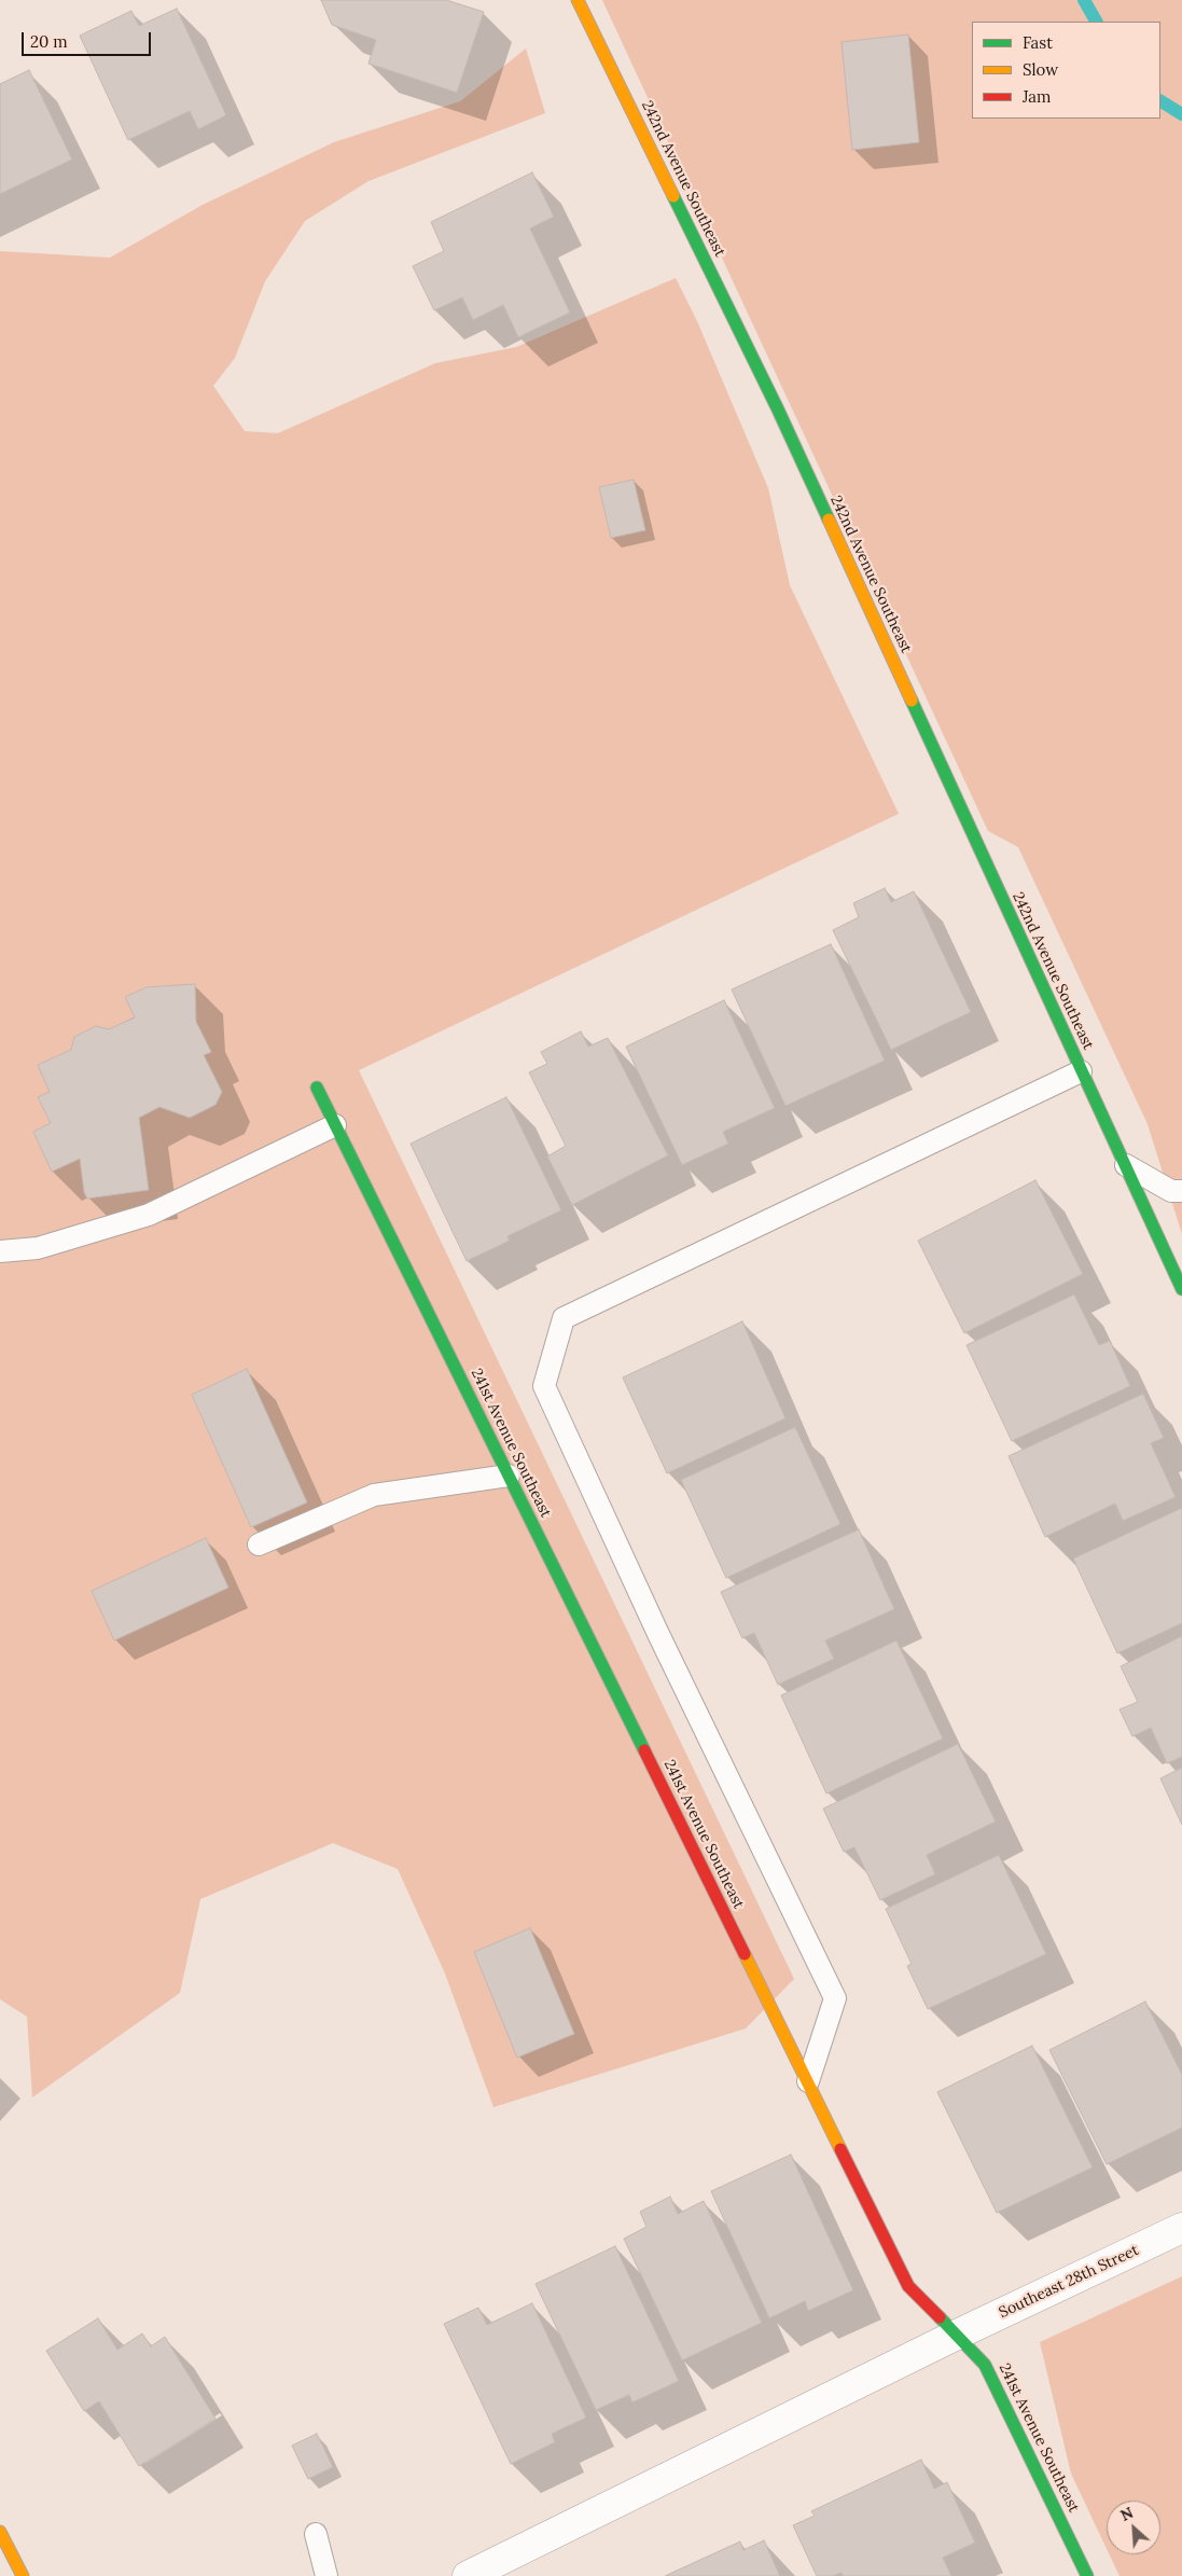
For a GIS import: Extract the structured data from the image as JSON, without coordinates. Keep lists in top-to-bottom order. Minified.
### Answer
{"streets":{"street":["242nd Avenue Southeast","241st Avenue Southeast","Southeast 28th Street"]},"crossings":[["241st Avenue Southeast","Southeast 28th Street"]],"legend":["Fast","Slow","Jam"],"scale_bar":"20 m","north":"top left"}
